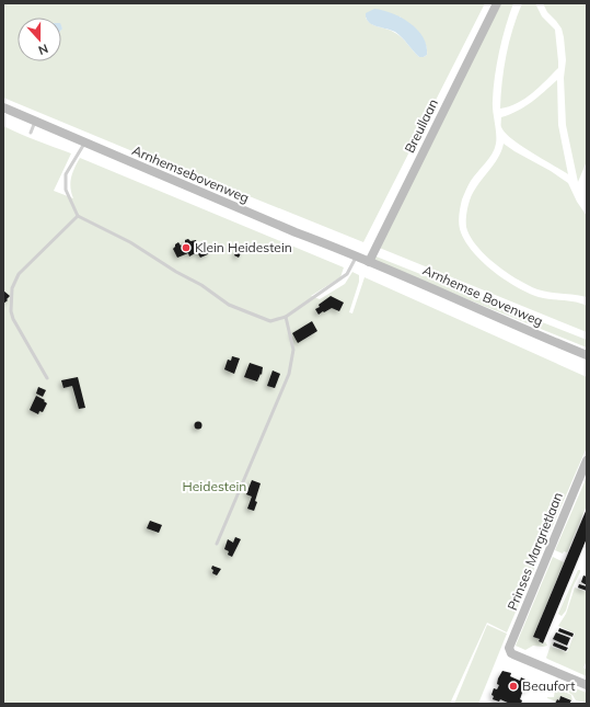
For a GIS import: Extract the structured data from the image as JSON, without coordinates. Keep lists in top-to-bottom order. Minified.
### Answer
{"streets":{"main road":["Breullaan","Arnhemsebovenweg","Arnhemse Bovenweg","Prinses Margrietlaan"]},"crossings":[["Breullaan","Arnhemsebovenweg"],["Breullaan","Arnhemse Bovenweg"],["Arnhemsebovenweg","Arnhemse Bovenweg"]],"parks":["Heidestein"],"places":["Klein Heidestein","Beaufort"],"north":"bottom"}
